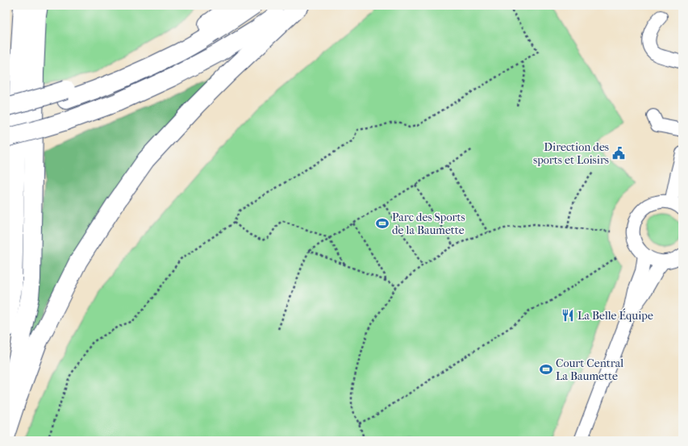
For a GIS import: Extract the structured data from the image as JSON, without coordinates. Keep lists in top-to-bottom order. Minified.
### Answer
{"places":{"public building":["Direction des sports et Loisirs"],"sports":["Parc des Sports de la Baumette","Court Central La Baumette"],"restaurant":["La Belle Équipe"]}}
